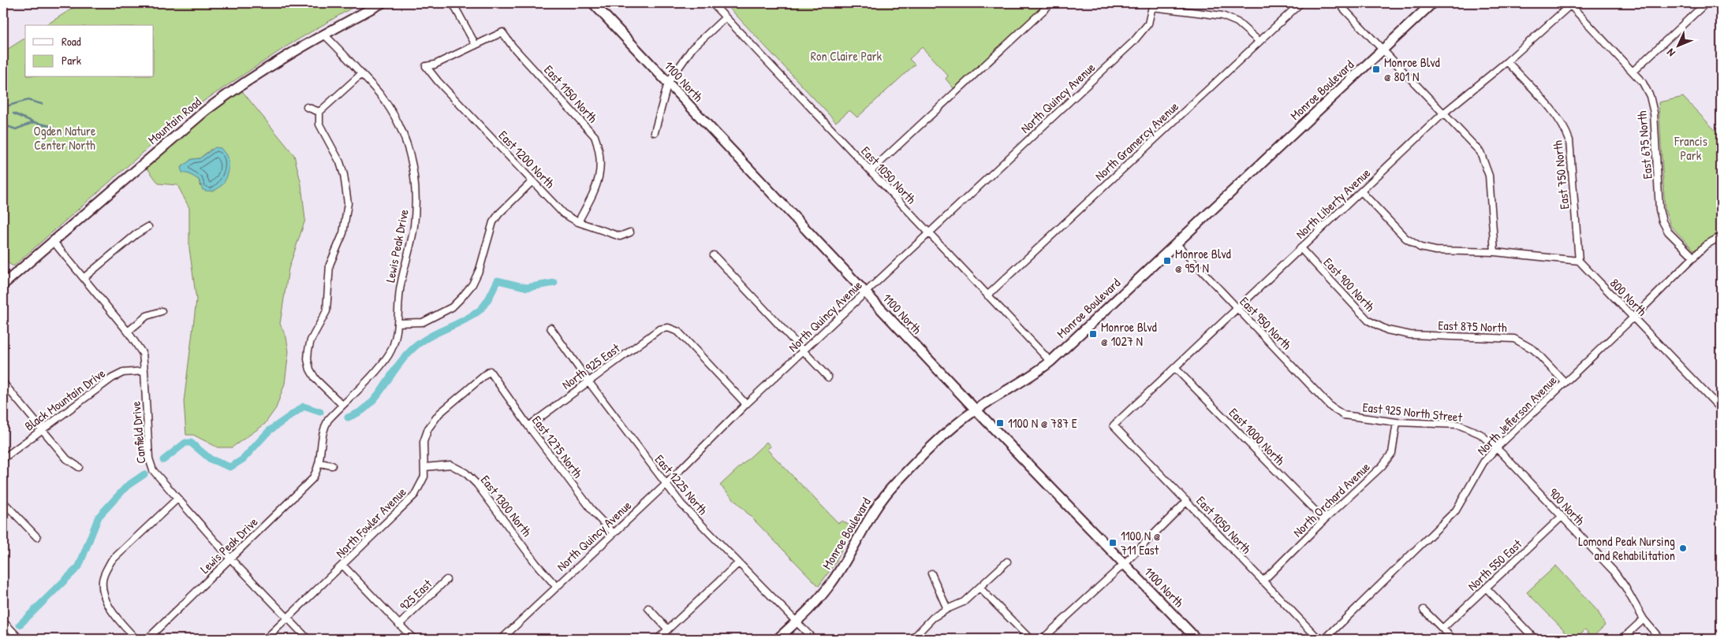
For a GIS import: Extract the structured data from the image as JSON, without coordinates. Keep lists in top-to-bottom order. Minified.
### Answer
{"streets":{"street":["1100 North","Monroe Boulevard","East 1150 North","North Quincy Avenue","Mountain Road","North Gramercy Avenue","East 675 North","East 1200 North","East 1050 North","East 750 North","North Liberty Avenue","Lewis Peak Drive","East 900 North","800 North","East 950 North","East 875 North","North 925 East","Black Mountain Drive","East 925 North Street","North Jefferson Avenue","Canfield Drive","East 1000 North","East 1275 North","East 1225 North","North Orchard Avenue","East 1300 North","900 North","North Fowler Avenue","North 550 East","925 East"]},"crossings":[["1100 North","Monroe Boulevard"],["1100 North","North Quincy Avenue"],["Monroe Boulevard","East 1050 North"],["Monroe Boulevard","East 950 North"],["Monroe Boulevard","East 1225 North"],["East 1150 North","East 1200 North"],["North Quincy Avenue","East 1050 North"],["North Quincy Avenue","North 925 East"],["North Quincy Avenue","East 1275 North"],["North Quincy Avenue","East 1225 North"],["North Quincy Avenue","East 1300 North"],["Mountain Road","Lewis Peak Drive"],["Mountain Road","Canfield Drive"],["North Gramercy Avenue","East 1050 North"],["East 675 North","North Liberty Avenue"],["East 675 North","North Jefferson Avenue"],["East 1050 North","North Liberty Avenue"],["East 1050 North","North Orchard Avenue"],["East 750 North","North Liberty Avenue"],["East 750 North","800 North"],["North Liberty Avenue","East 900 North"],["North Liberty Avenue","East 950 North"],["North Liberty Avenue","East 1000 North"],["Lewis Peak Drive","Canfield Drive"],["East 900 North","East 875 North"],["800 North","North Jefferson Avenue"],["East 950 North","East 925 North Street"],["East 875 North","North Jefferson Avenue"],["North 925 East","East 1275 North"],["North 925 East","East 1225 North"],["Black Mountain Drive","Canfield Drive"],["East 925 North Street","North Jefferson Avenue"],["East 925 North Street","North Orchard Avenue"],["East 925 North Street","900 North"],["North Jefferson Avenue","900 North"],["Canfield Drive","North Fowler Avenue"],["East 1000 North","North Orchard Avenue"],["East 1275 North","North Fowler Avenue"],["East 1300 North","North Fowler Avenue"],["900 North","North 550 East"]],"parks":["Ron Claire Park","Ogden Nature Center North","Francis Park"],"places":{"transit":["Monroe Blvd @ 801 N","Monroe Blvd @ 951 N","Monroe Blvd @ 1027 N","1100 N @ 787 E","1100 N @ 711 East"],"other":["Lomond Peak Nursing and Rehabilitation"]},"legend":["Road","Park"],"north":"bottom left"}
